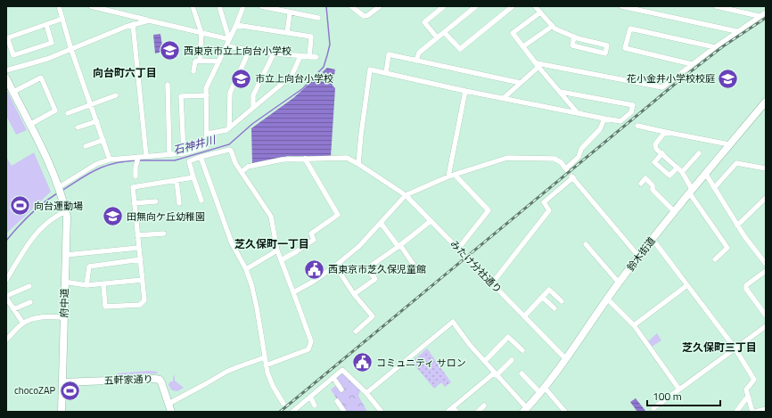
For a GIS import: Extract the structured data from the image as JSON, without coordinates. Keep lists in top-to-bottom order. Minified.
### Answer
{"streets":{"street":["鈴木街道","みたけ分社通り","府中道","五軒家通り"]},"crossings":[["鈴木街道","みたけ分社通り"],["府中道","五軒家通り"]],"districts":["向台町六丁目","芝久保町一丁目","芝久保町三丁目"],"water":["石神井川"],"places":{"school or university":["西東京市立上向台小学校","市立上向台小学校","花小金井小学校校庭","田無向ケ丘幼稚園"],"sports":["向台運動場","chocoZAP"],"public building":["西東京市芝久保児童館","コミュニティ サロン"]},"scale_bar":"100 m"}
